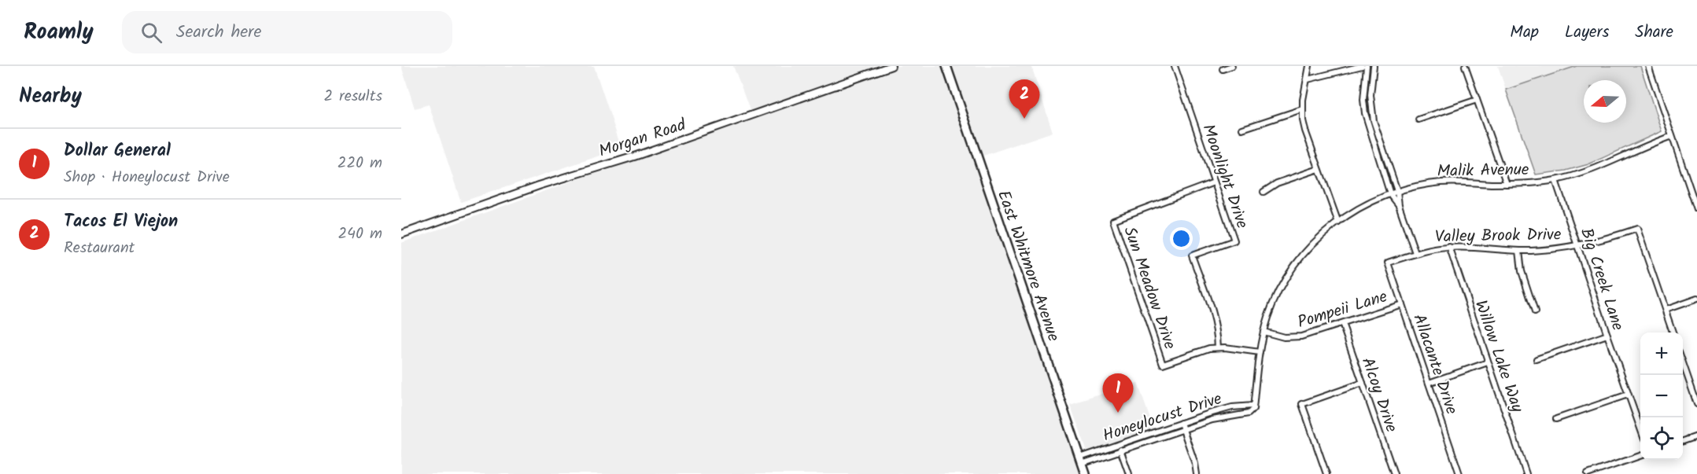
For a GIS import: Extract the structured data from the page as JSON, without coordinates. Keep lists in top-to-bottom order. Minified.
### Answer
{"streets":{"main road":["East Whitmore Avenue"],"street":["Morgan Road","Malik Avenue","Moonlight Drive","Valley Brook Drive","Big Creek Lane","Sun Meadow Drive","Pompeii Lane","Willow Lake Way","Allacante Drive","Alcoy Drive","Honeylocust Drive"]},"crossings":[["Malik Avenue","Big Creek Lane"],["Malik Avenue","Pompeii Lane"],["Malik Avenue","Honeylocust Drive"],["Moonlight Drive","Sun Meadow Drive"],["Valley Brook Drive","Big Creek Lane"],["Valley Brook Drive","Willow Lake Way"],["Valley Brook Drive","Allacante Drive"],["East Whitmore Avenue","Honeylocust Drive"],["Pompeii Lane","Allacante Drive"],["Pompeii Lane","Alcoy Drive"]],"north":"left","page":{"header":"Roamly","search":"Search here","nav":["Map","Layers","Share"],"heading":["Nearby","2 results"],"pins":["2","1"],"list":[{"mark":"1","name":"Dollar General","note":"Shop · Honeylocust Drive","value":"220 m"},{"mark":"2","name":"Tacos El Viejon","note":"Restaurant","value":"240 m"}],"map_buttons":["+","−"]}}
